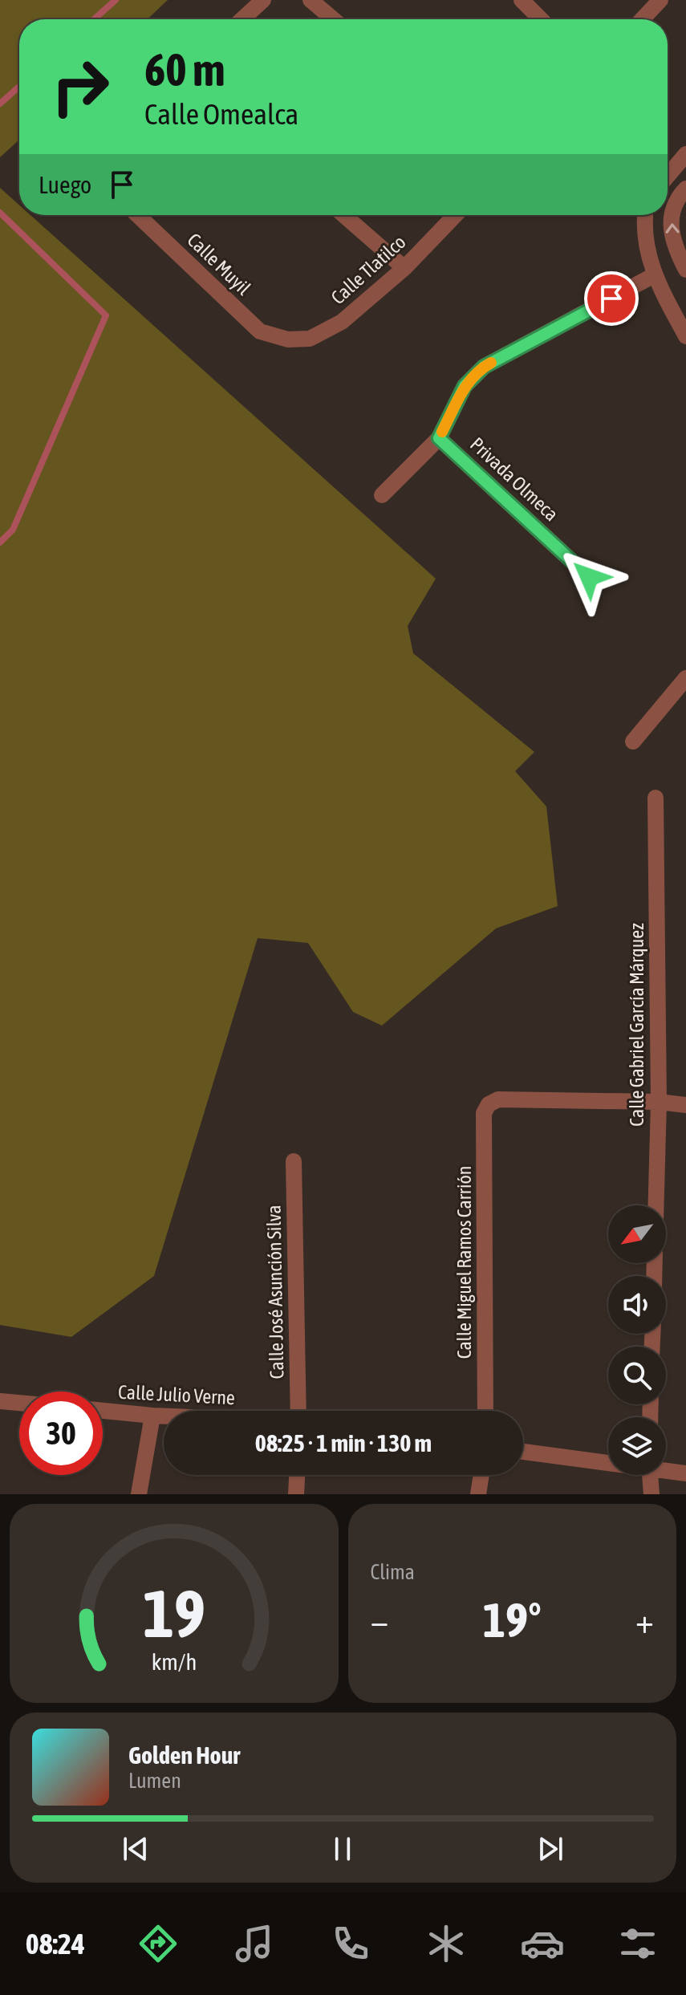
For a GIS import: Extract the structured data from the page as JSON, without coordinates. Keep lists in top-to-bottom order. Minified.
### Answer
{"streets":{"street":["Calle Muyil","Calle Tlatilco","Privada Olmeca","Calle Gabriel García Márquez","Calle Miguel Ramos Carrión","Calle José Asunción Silva","Calle Julio Verne"]},"crossings":[["Calle Muyil","Calle Tlatilco"],["Calle Gabriel García Márquez","Calle Miguel Ramos Carrión"]],"north":"bottom left","page":{"turn":["60 m","Calle Omealca"],"then":"Luego","limit":"30","trip":"08:25 · 1 min · 130 m","tile":"Clima","heat":["−","19°","+"],"song":["Golden Hour","Lumen"],"tabs":"08:24","gauge":["19","km/h"]}}
